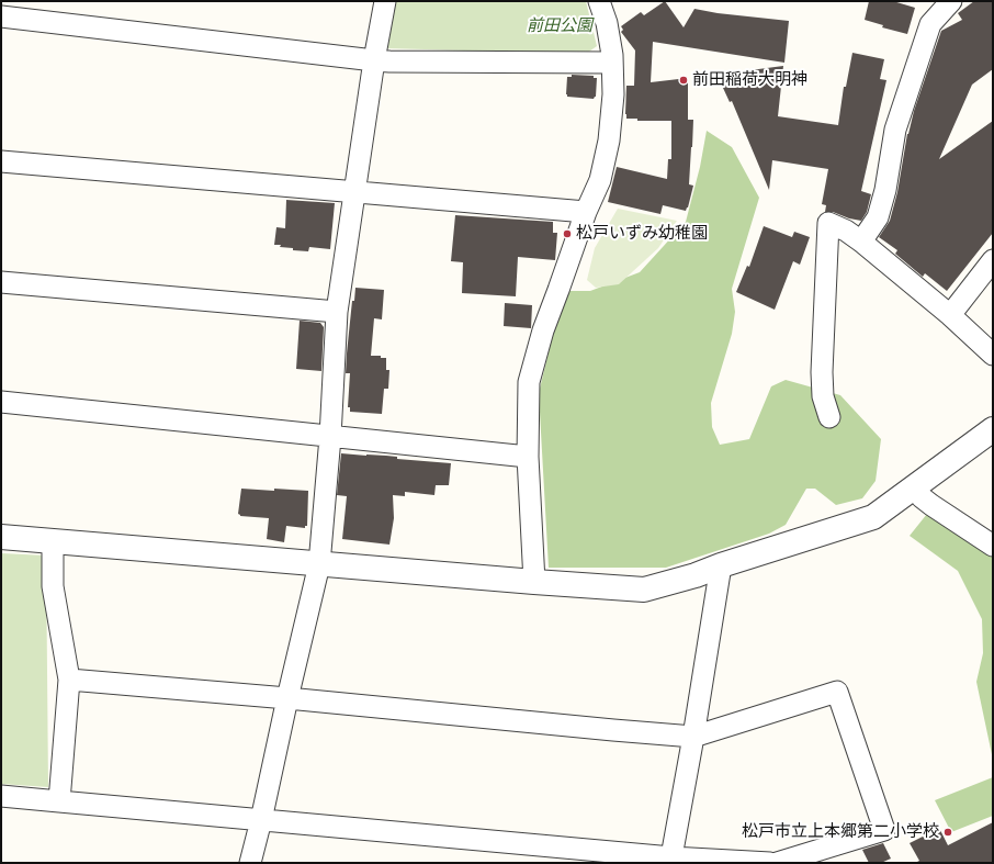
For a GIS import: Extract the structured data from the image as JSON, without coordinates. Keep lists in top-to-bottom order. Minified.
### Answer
{"parks":["前田公園"],"places":["前田稲荷大明神","松戸いずみ幼稚園","松戸市立上本郷第二小学校"]}
